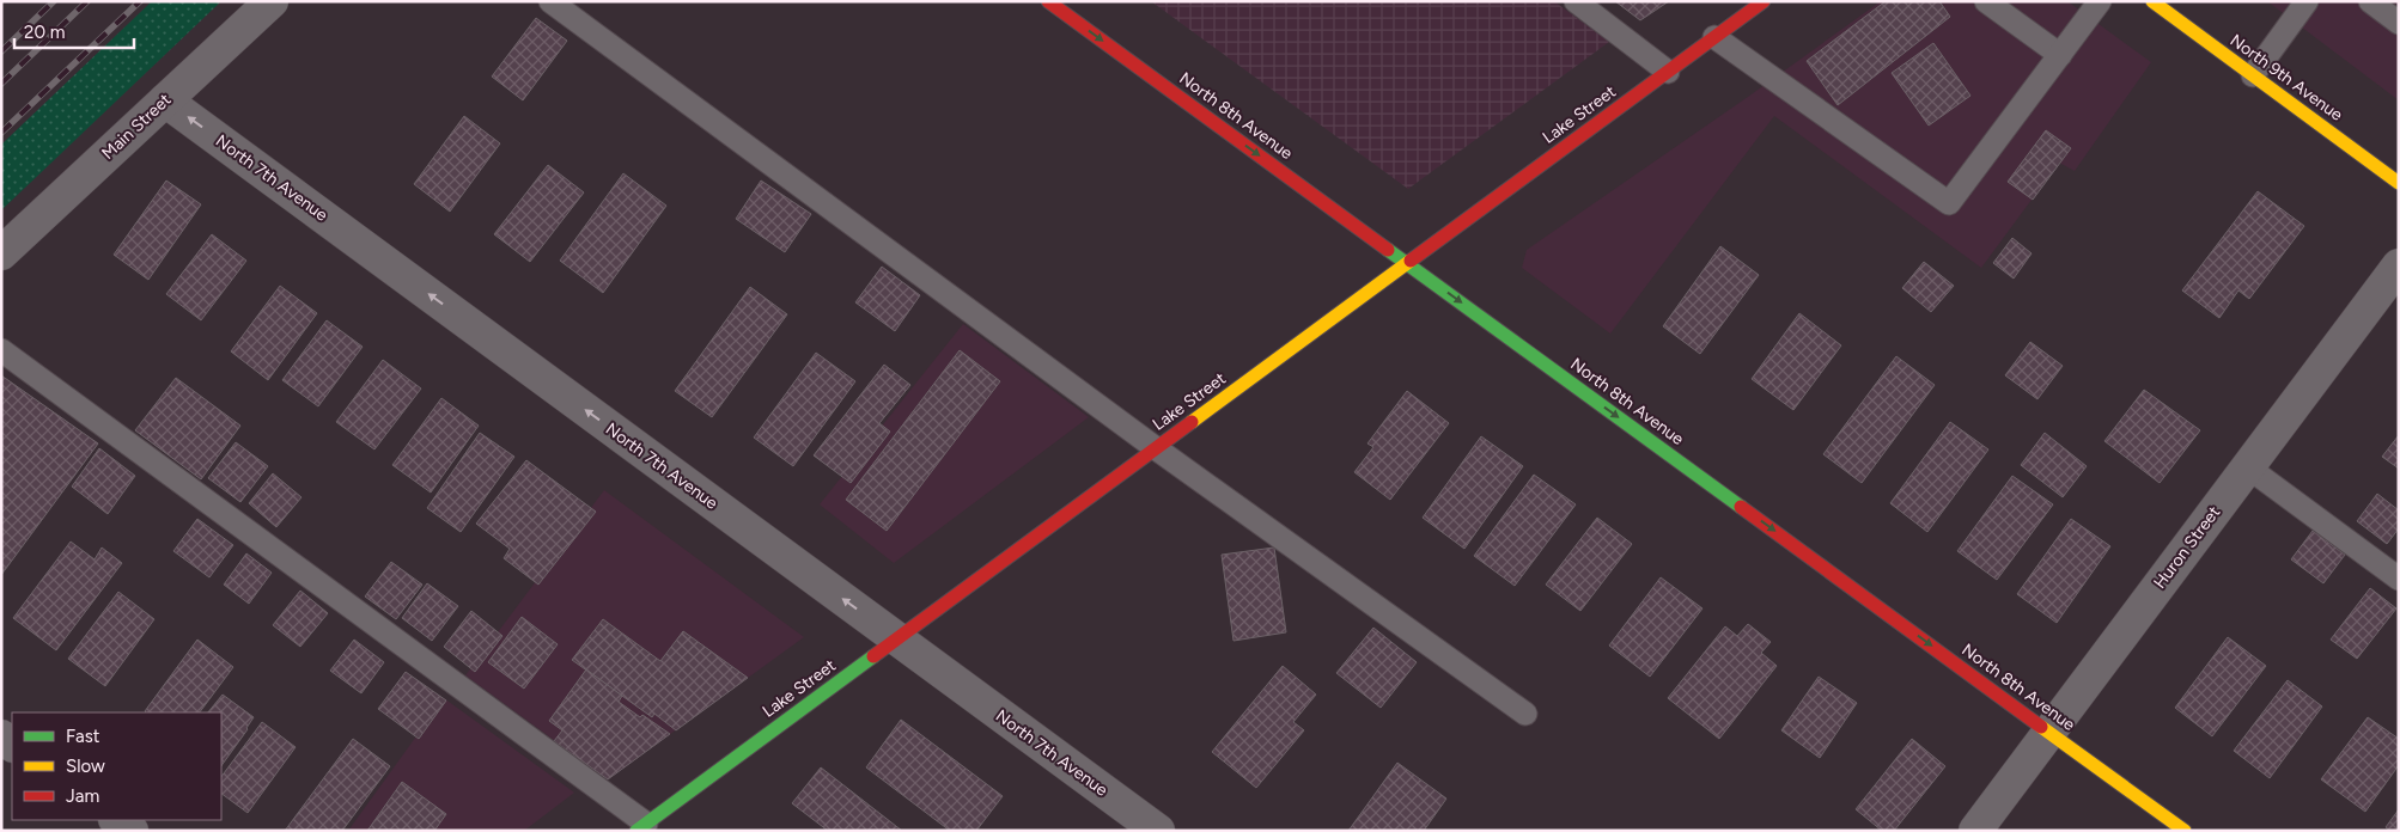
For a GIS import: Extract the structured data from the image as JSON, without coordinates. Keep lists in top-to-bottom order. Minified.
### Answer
{"streets":{"street":["North 9th Avenue","Lake Street","North 8th Avenue","Main Street","North 7th Avenue","Huron Street"]},"crossings":[["Lake Street","North 8th Avenue"],["Lake Street","North 7th Avenue"],["North 8th Avenue","Huron Street"],["Main Street","North 7th Avenue"]],"one_way":["North 8th Avenue","North 7th Avenue"],"legend":["Fast","Slow","Jam"],"scale_bar":"20 m"}
